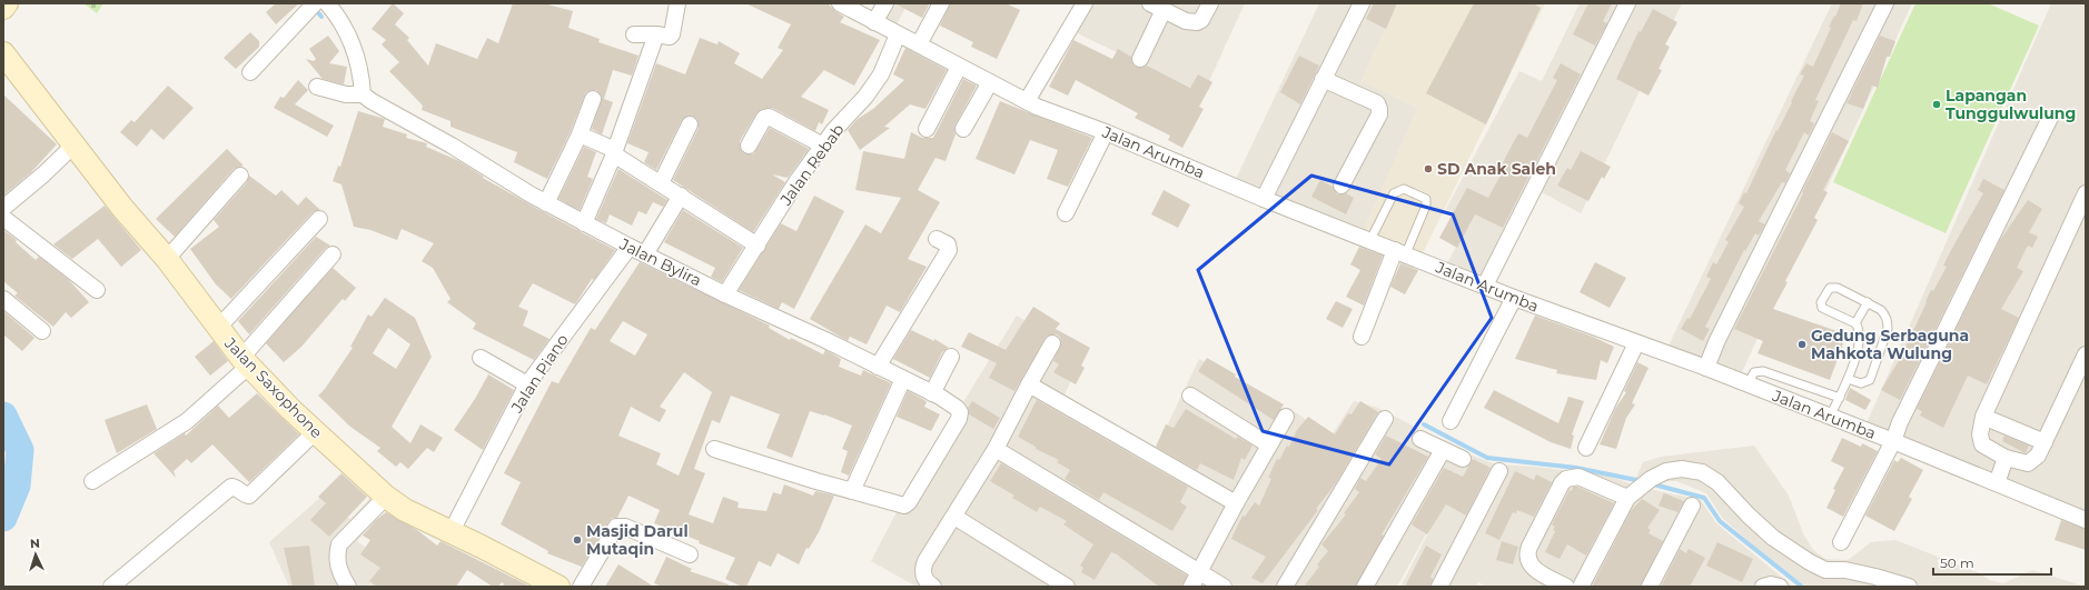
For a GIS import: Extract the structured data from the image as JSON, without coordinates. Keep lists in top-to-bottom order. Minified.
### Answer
{"streets":{"main road":["Jalan Saxophone"],"street":["Jalan Arumba","Jalan Rebab","Jalan Bylira","Jalan Piano"]},"crossings":[["Jalan Arumba","Jalan Rebab"],["Jalan Rebab","Jalan Bylira"],["Jalan Bylira","Jalan Piano"],["Jalan Piano","Jalan Saxophone"]],"places":["Lapangan Tunggulwulung","SD Anak Saleh","Gedung Serbaguna Mahkota Wulung","Masjid Darul Mutaqin"],"scale_bar":"50 m","north":"top"}
